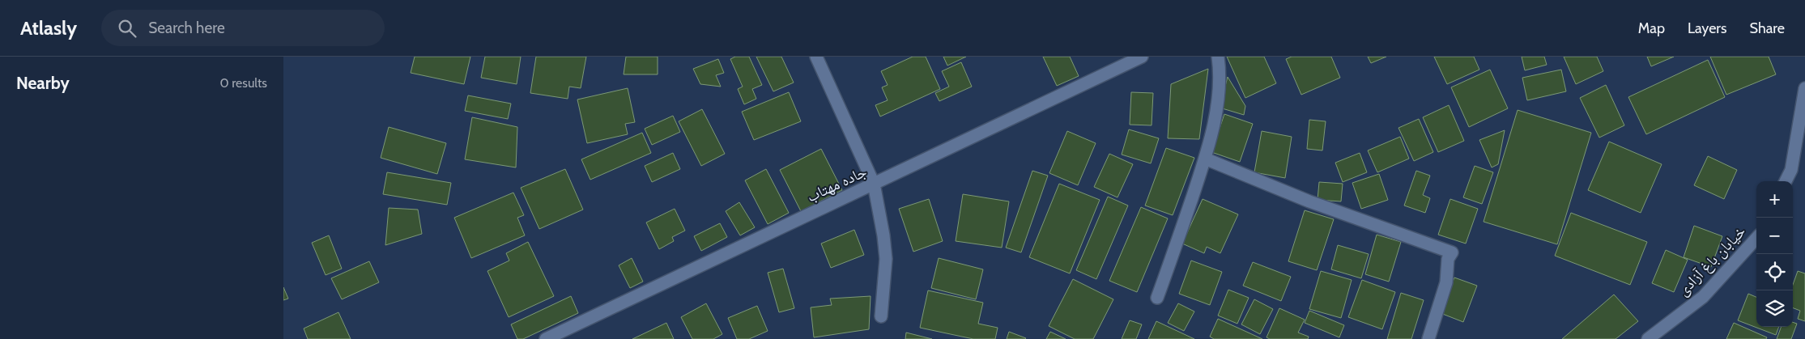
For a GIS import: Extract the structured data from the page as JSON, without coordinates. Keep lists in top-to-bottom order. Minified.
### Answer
{"streets":{"street":["جاده مهتاب","خیابان باغ آزادی"]},"page":{"header":"Atlasly","search":"Search here","nav":["Map","Layers","Share"],"heading":["Nearby","0 results"],"map_buttons":["+","−"]}}
